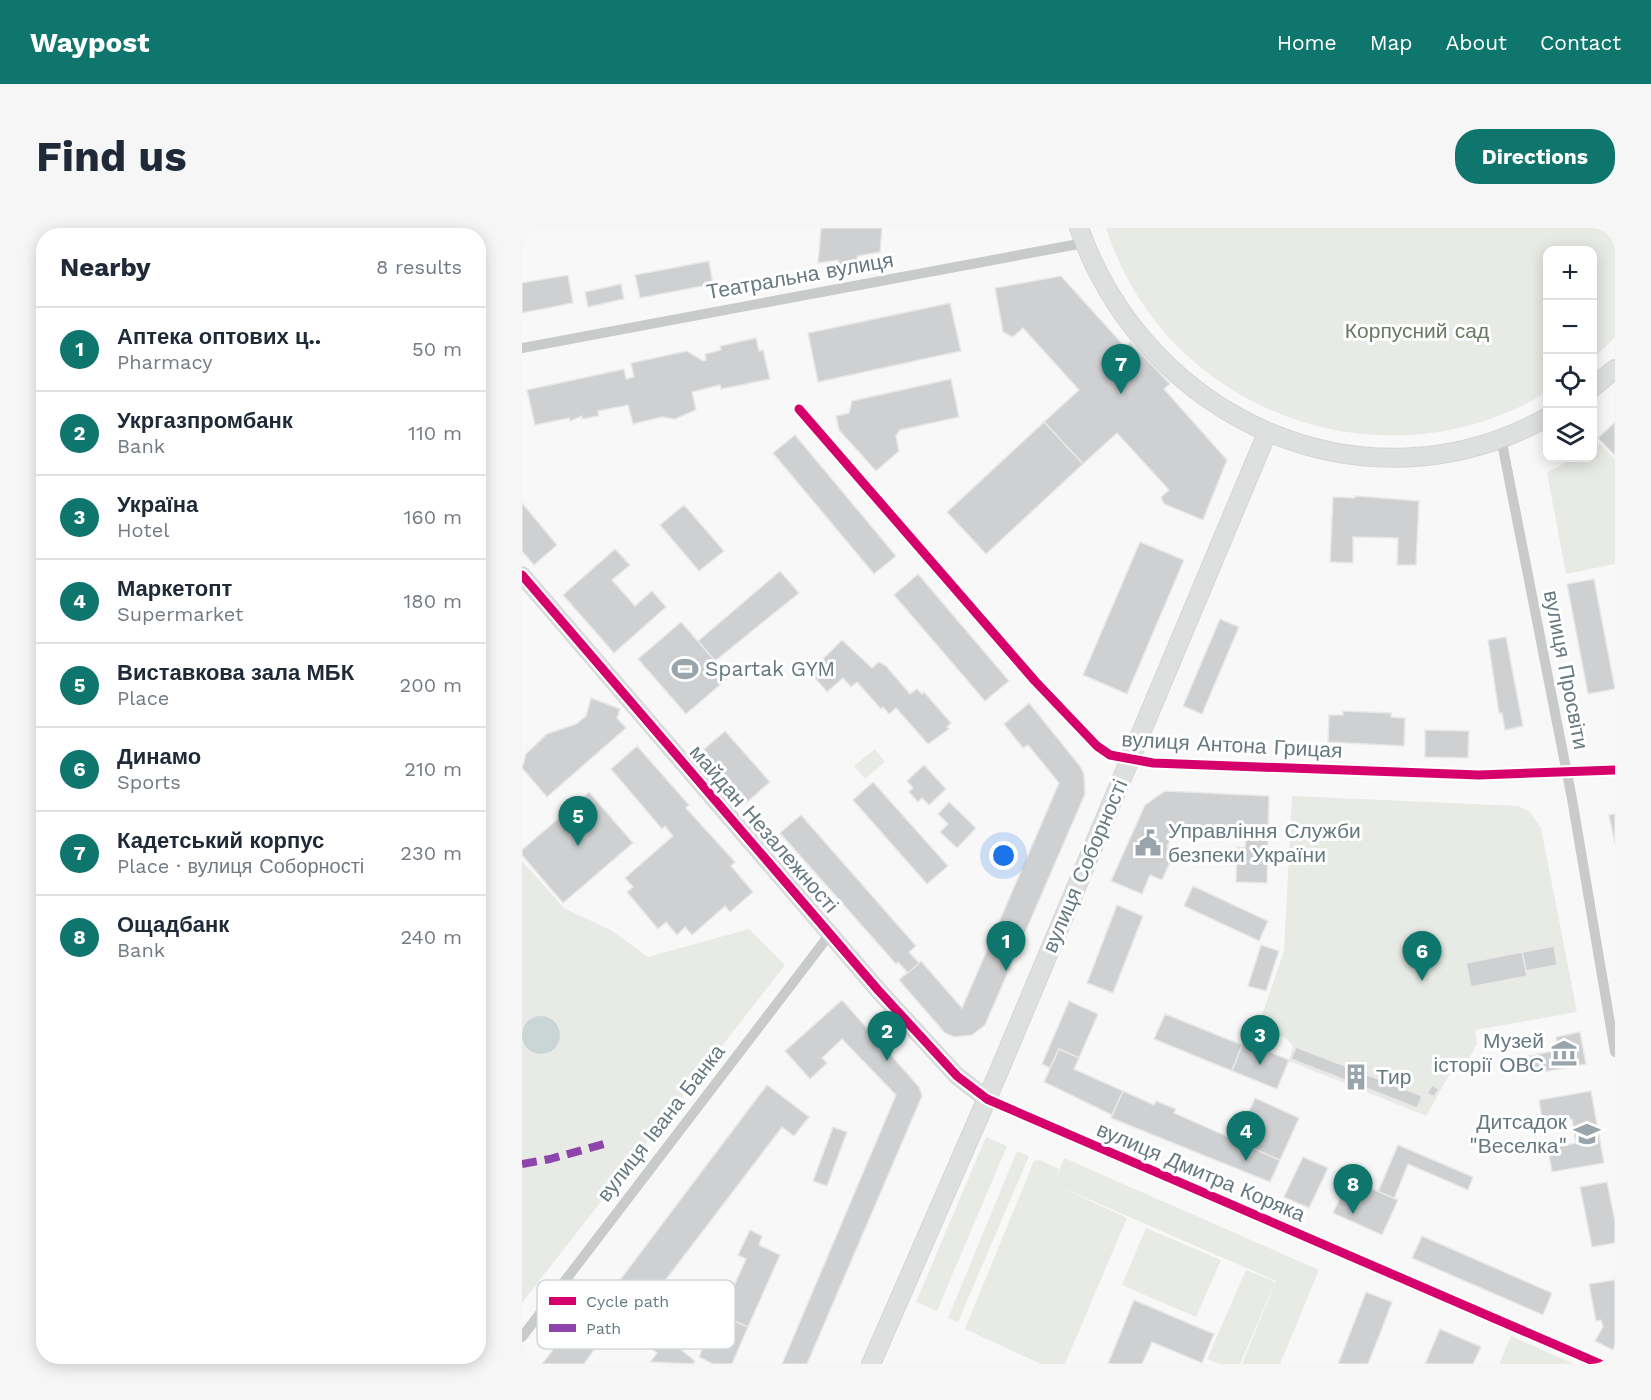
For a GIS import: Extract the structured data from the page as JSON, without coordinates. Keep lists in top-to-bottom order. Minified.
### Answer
{"streets":{"main road":["вулиця Соборності"],"street":["Театральна вулиця","вулиця Просвіти","вулиця Антона Грицая","майдан Незалежності","вулиця Івана Банка","вулиця Дмитра Коряка"]},"crossings":[["вулиця Просвіти","вулиця Антона Грицая"],["вулиця Антона Грицая","вулиця Соборності"],["майдан Незалежності","вулиця Соборності"],["майдан Незалежності","вулиця Івана Банка"],["майдан Незалежності","вулиця Дмитра Коряка"],["вулиця Соборності","вулиця Дмитра Коряка"]],"parks":["Корпусний сад"],"places":{"sports":["Spartak GYM"],"public building":["Управління Служби безпеки України"],"museum":["Музей історії ОВС"],"building":["Тир"],"school or university":["Дитсадок \"Веселка\""]},"legend":["Cycle path","Path"],"page":{"header":"Waypost","nav":["Home","Map","About","Contact"],"buttons":"Directions","title":"Find us","heading":["Nearby","8 results"],"map_buttons":["+","−"],"list":[{"mark":"1","name":"Аптека оптових ц..","note":"Pharmacy","value":"50 m"},{"mark":"2","name":"Укргазпромбанк","note":"Bank","value":"110 m"},{"mark":"3","name":"Україна","note":"Hotel","value":"160 m"},{"mark":"4","name":"Маркетопт","note":"Supermarket","value":"180 m"},{"mark":"5","name":"Виставкова зала МБК","note":"Place","value":"200 m"},{"mark":"6","name":"Динамо","note":"Sports","value":"210 m"},{"mark":"7","name":"Кадетський корпус","note":"Place · вулиця Соборності","value":"230 m"},{"mark":"8","name":"Ощадбанк","note":"Bank","value":"240 m"}],"pins":["7","5","1","6","2","3","4","8"]}}
